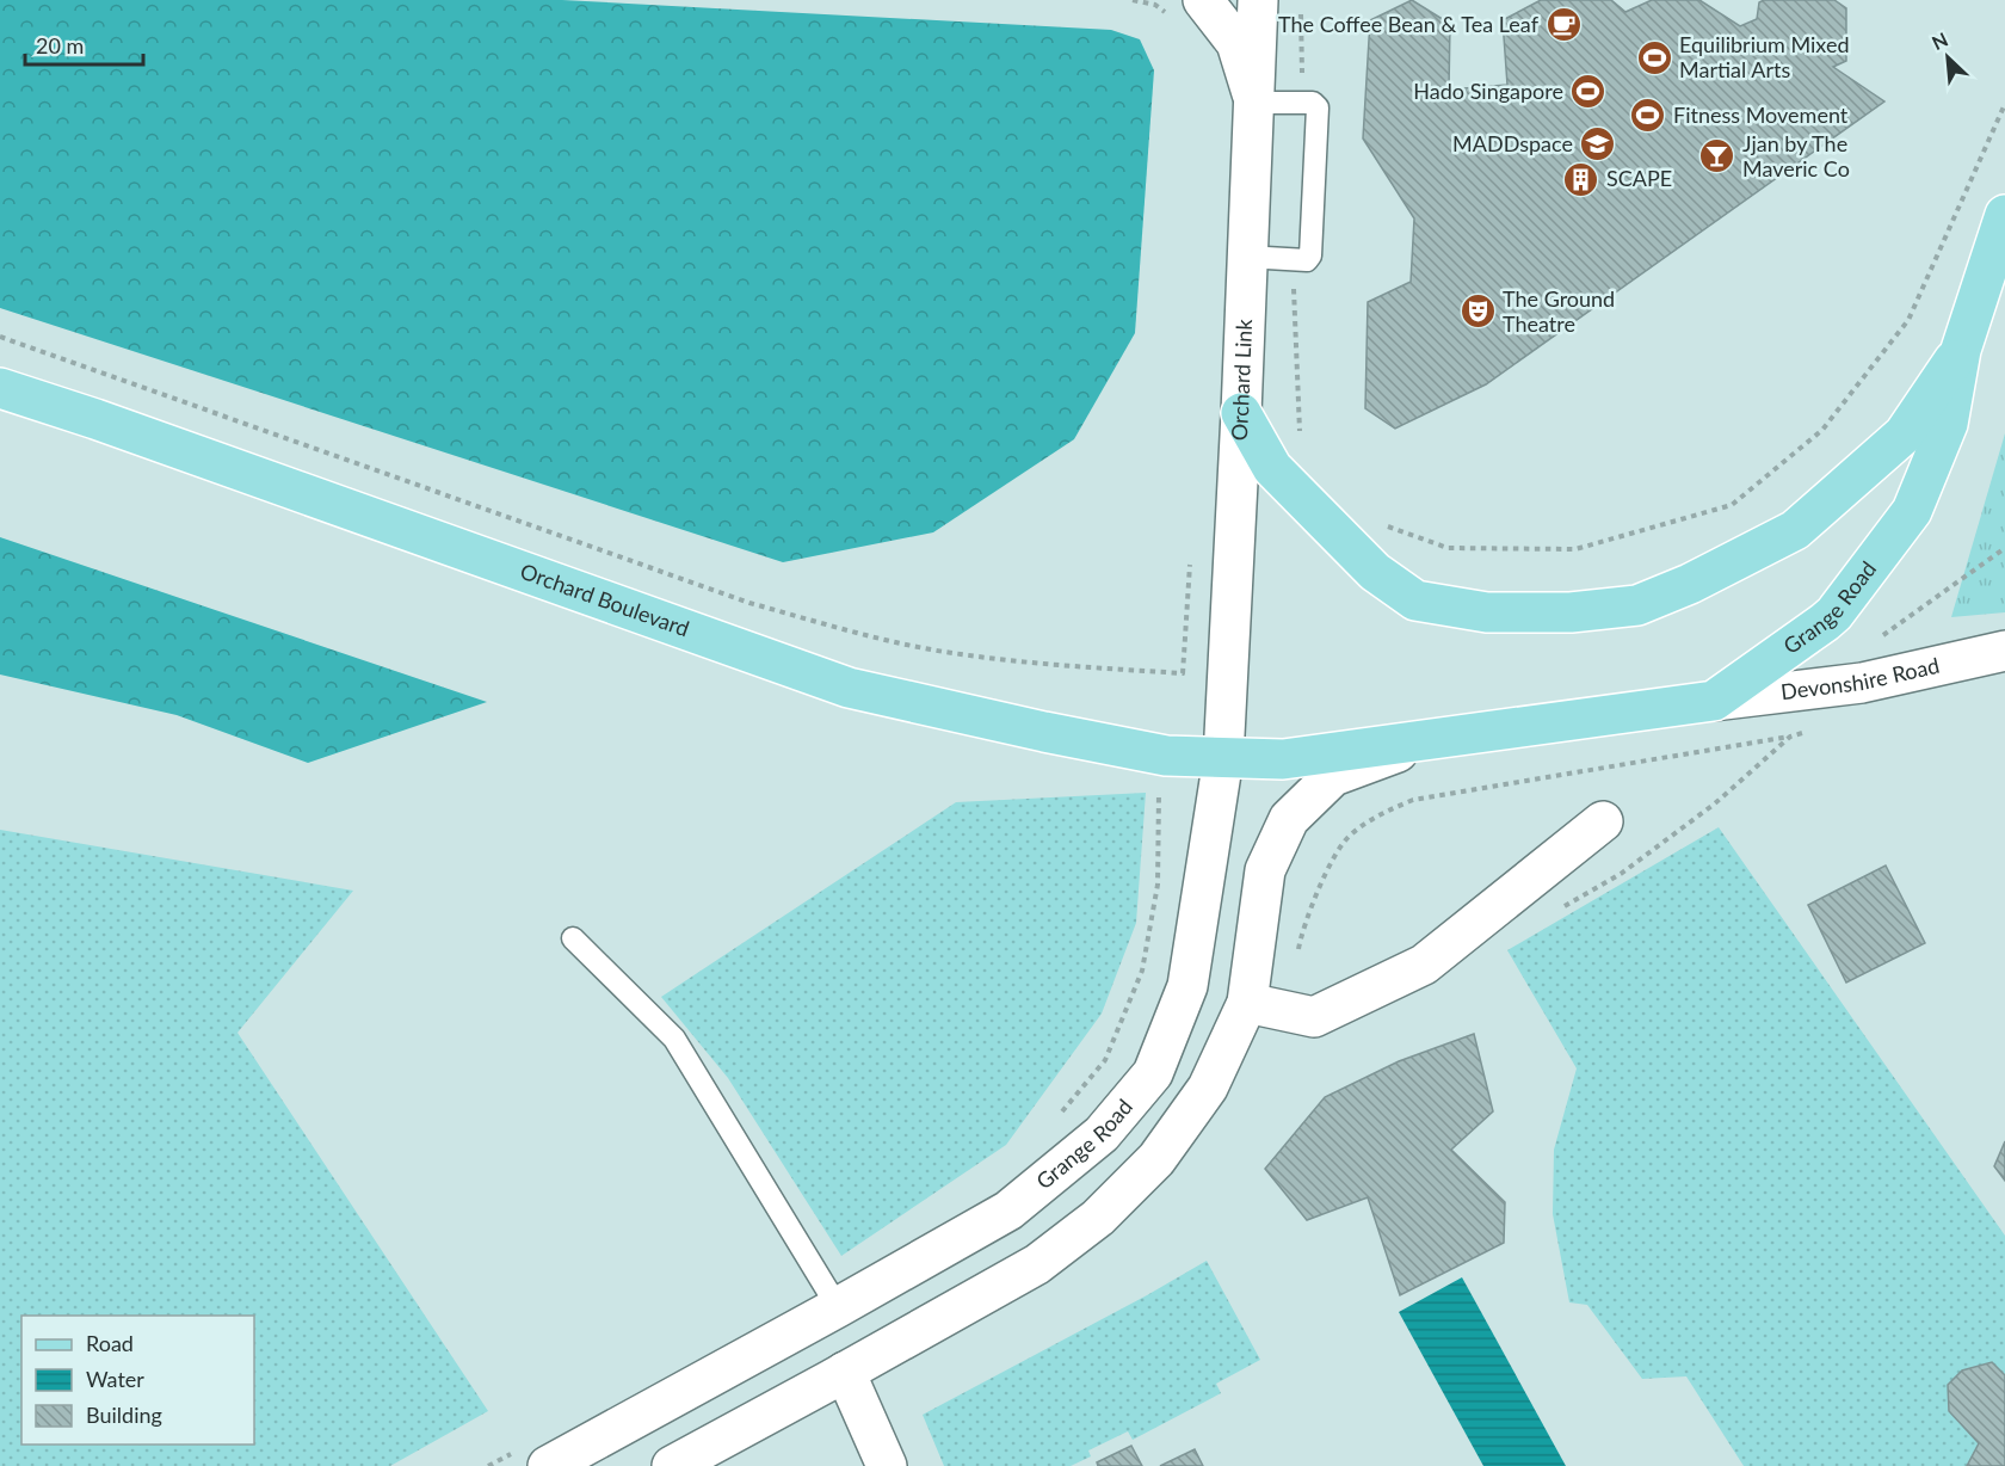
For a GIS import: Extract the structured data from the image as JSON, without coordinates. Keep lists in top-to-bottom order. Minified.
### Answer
{"streets":{"main road":["Orchard Link","Orchard Boulevard","Grange Road","Devonshire Road"]},"crossings":[["Orchard Link","Orchard Boulevard"],["Orchard Link","Grange Road"],["Orchard Boulevard","Grange Road"],["Grange Road","Devonshire Road"]],"places":{"cafe":["The Coffee Bean & Tea Leaf"],"sports":["Equilibrium Mixed Martial Arts","Hado Singapore","Fitness Movement"],"school or university":["MADDspace"],"bar":["Jjan by The Maveric Co"],"building":["SCAPE"],"theatre":["The Ground Theatre"]},"legend":["Road","Water","Building"],"scale_bar":"20 m","north":"top left"}
